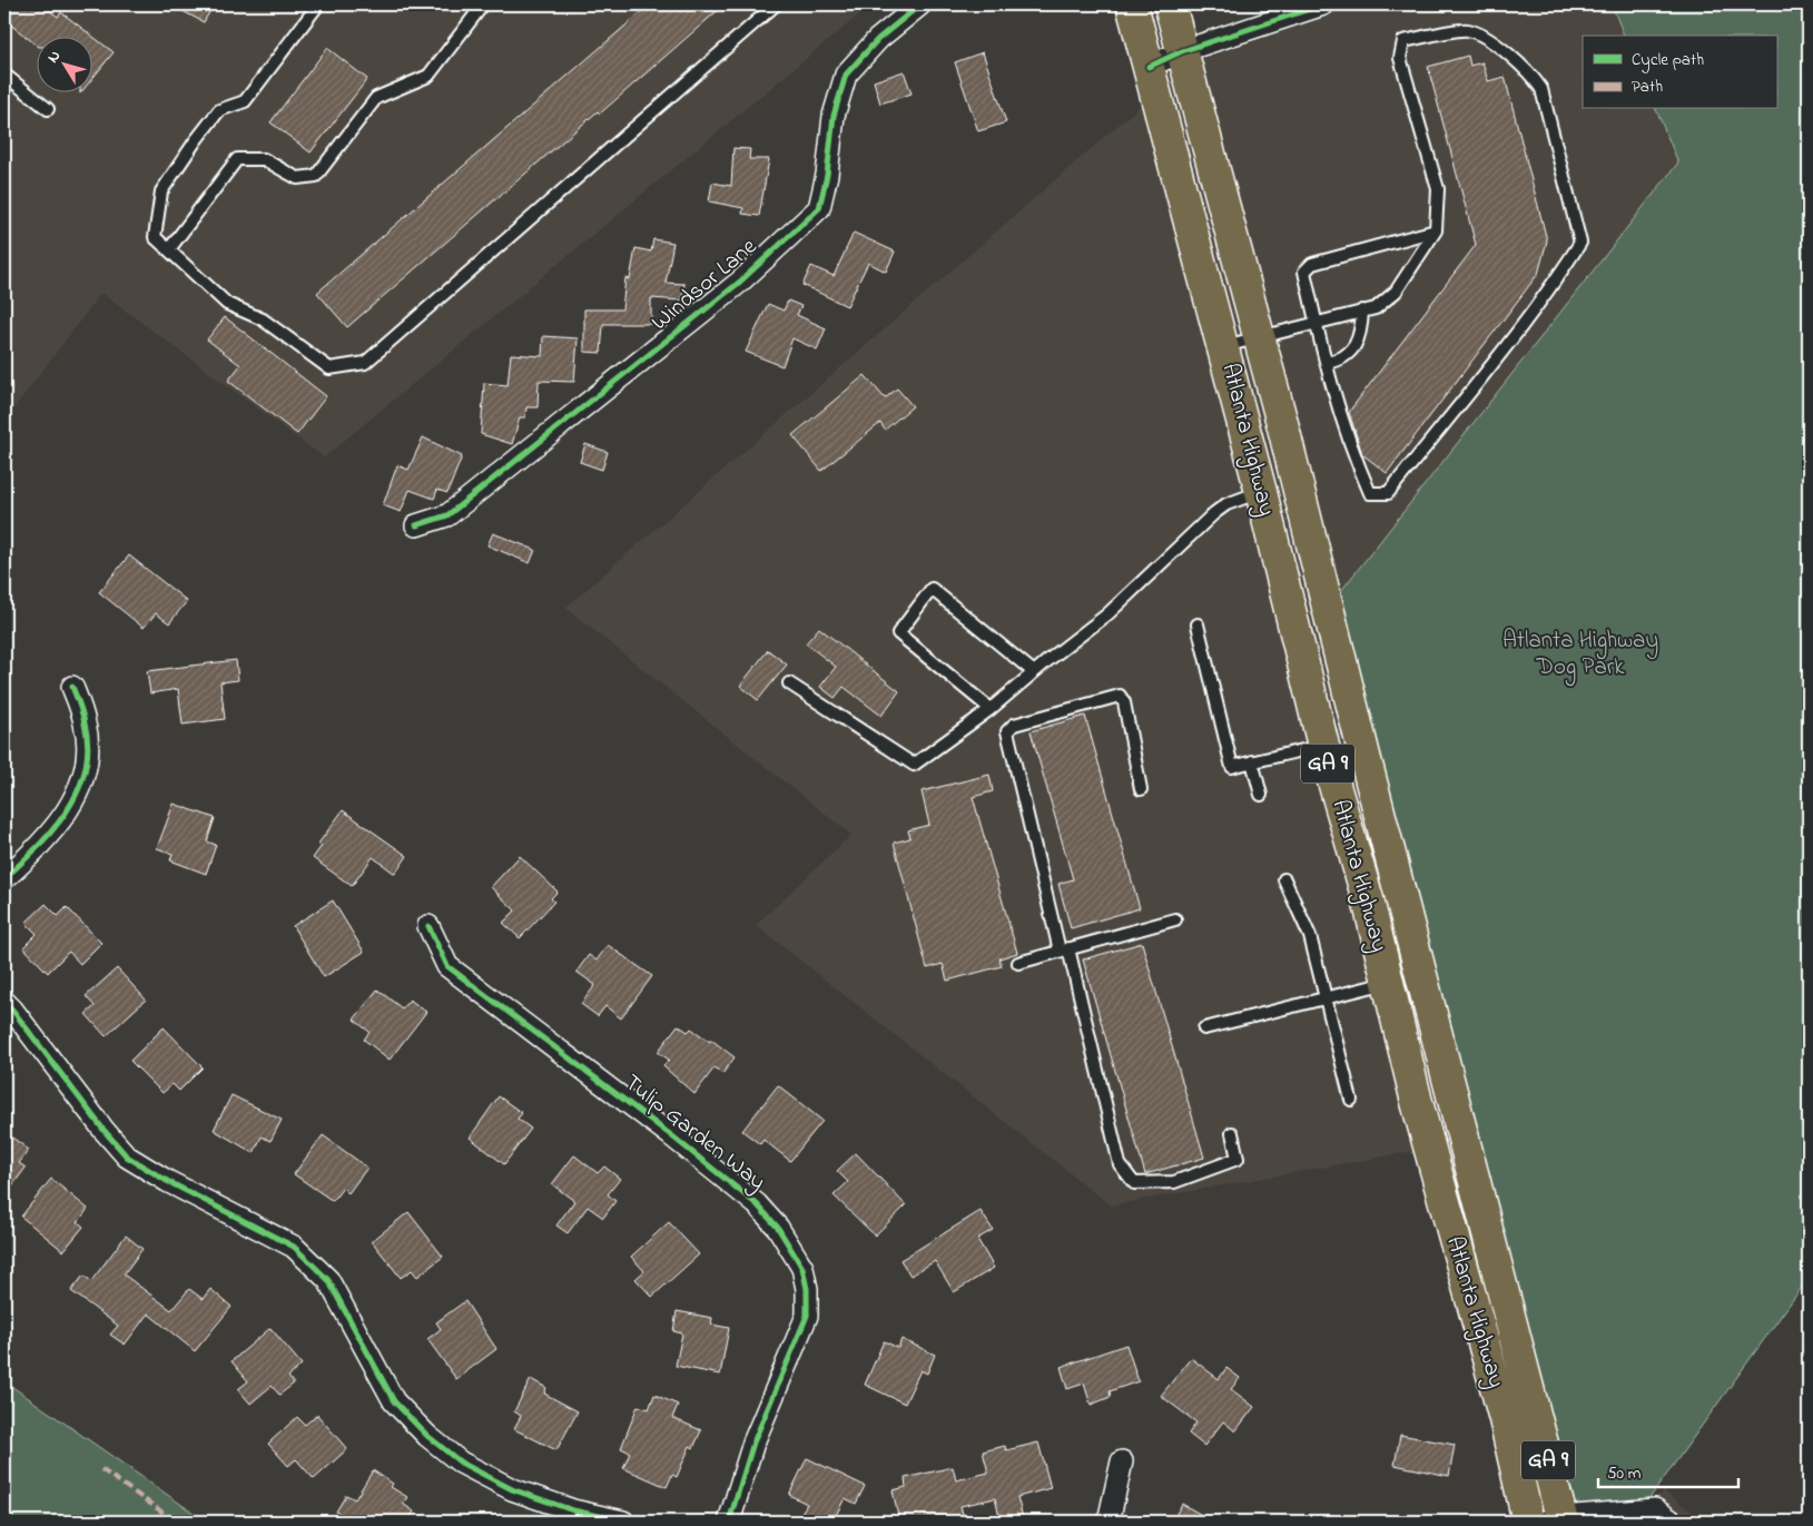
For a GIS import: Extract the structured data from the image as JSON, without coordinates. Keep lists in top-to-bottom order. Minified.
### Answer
{"streets":{"main road":["Atlanta Highway","GA 9"],"street":["Windsor Lane","Tulip Garden Way"]},"parks":["Atlanta Highway Dog Park"],"legend":["Cycle path","Path"],"scale_bar":"50 m","north":"top left"}
